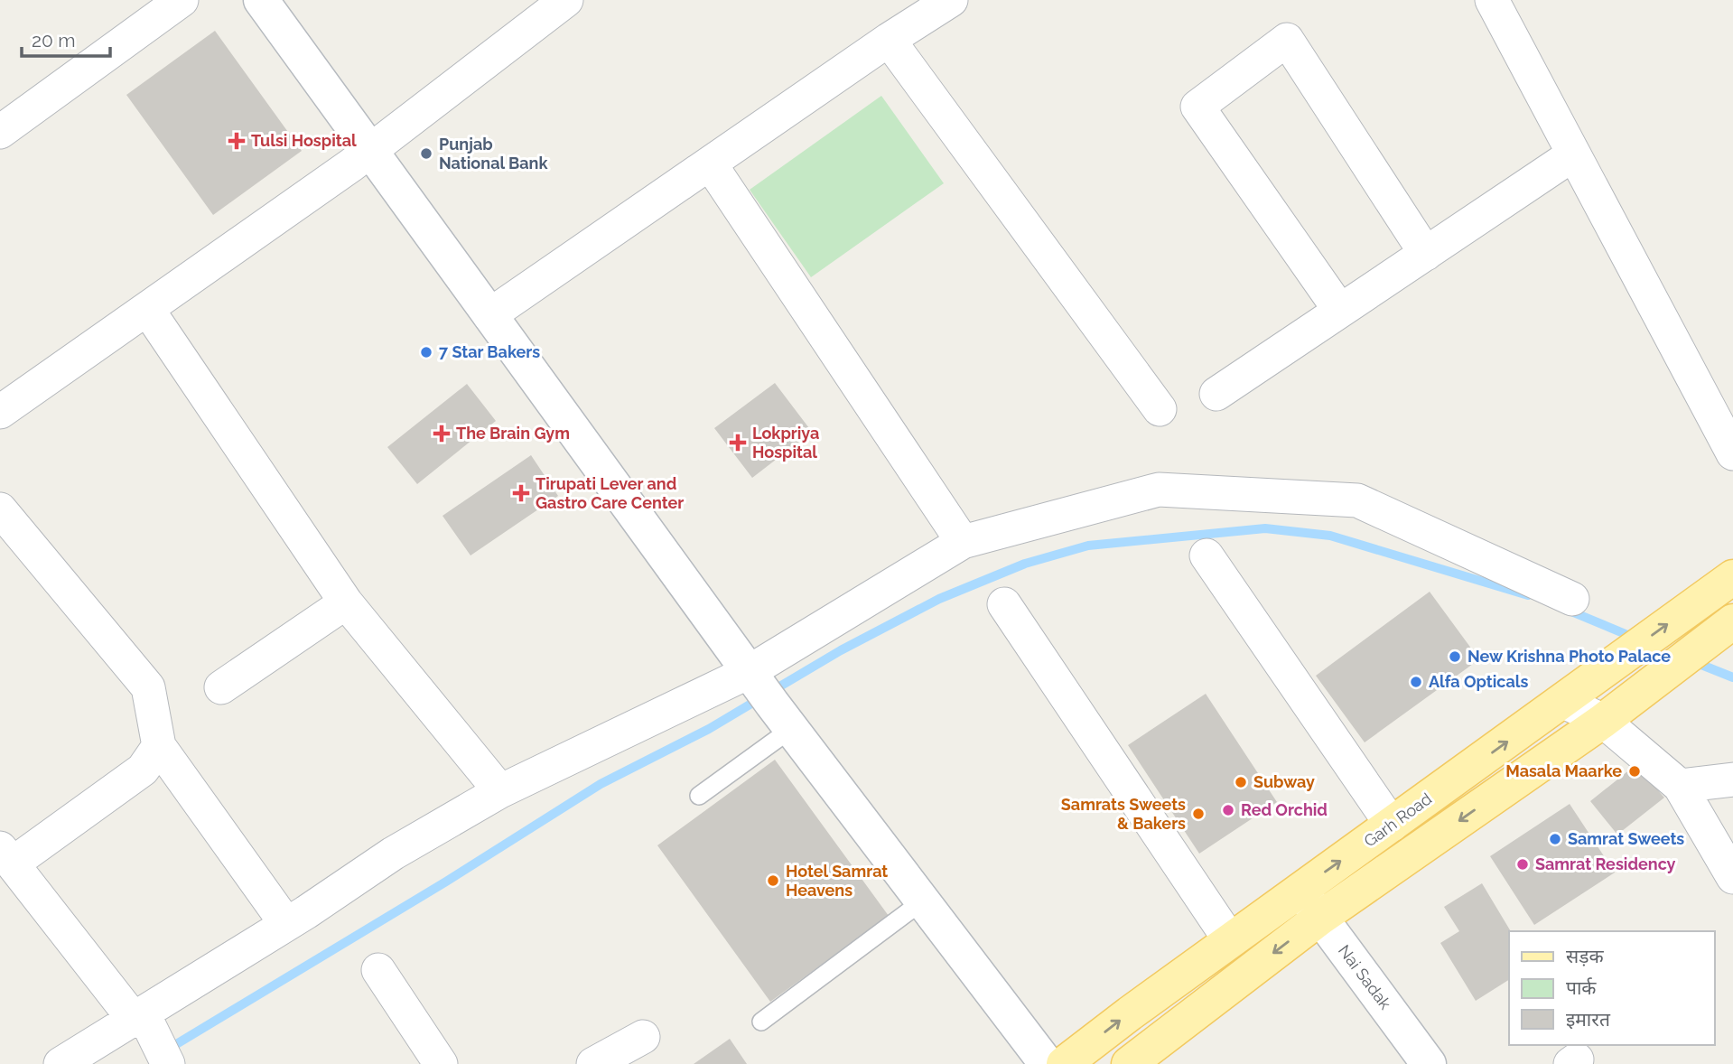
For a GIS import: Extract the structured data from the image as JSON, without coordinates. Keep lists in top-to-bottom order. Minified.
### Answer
{"streets":{"main road":["Garh Road"],"street":["Nai Sadak"]},"crossings":[["Garh Road","Nai Sadak"]],"places":{"health":["Tulsi Hospital","The Brain Gym","Lokpriya Hospital","Tirupati Lever and Gastro Care Center"],"other":["Punjab National Bank","7 Star Bakers","New Krishna Photo Palace","Alfa Opticals","Masala Maarke","Subway","Red Orchid","Samrats Sweets & Bakers","Samrat Sweets","Samrat Residency","Hotel Samrat Heavens"]},"legend":["सड़क","पार्क","इमारत"],"scale_bar":"20 m"}
